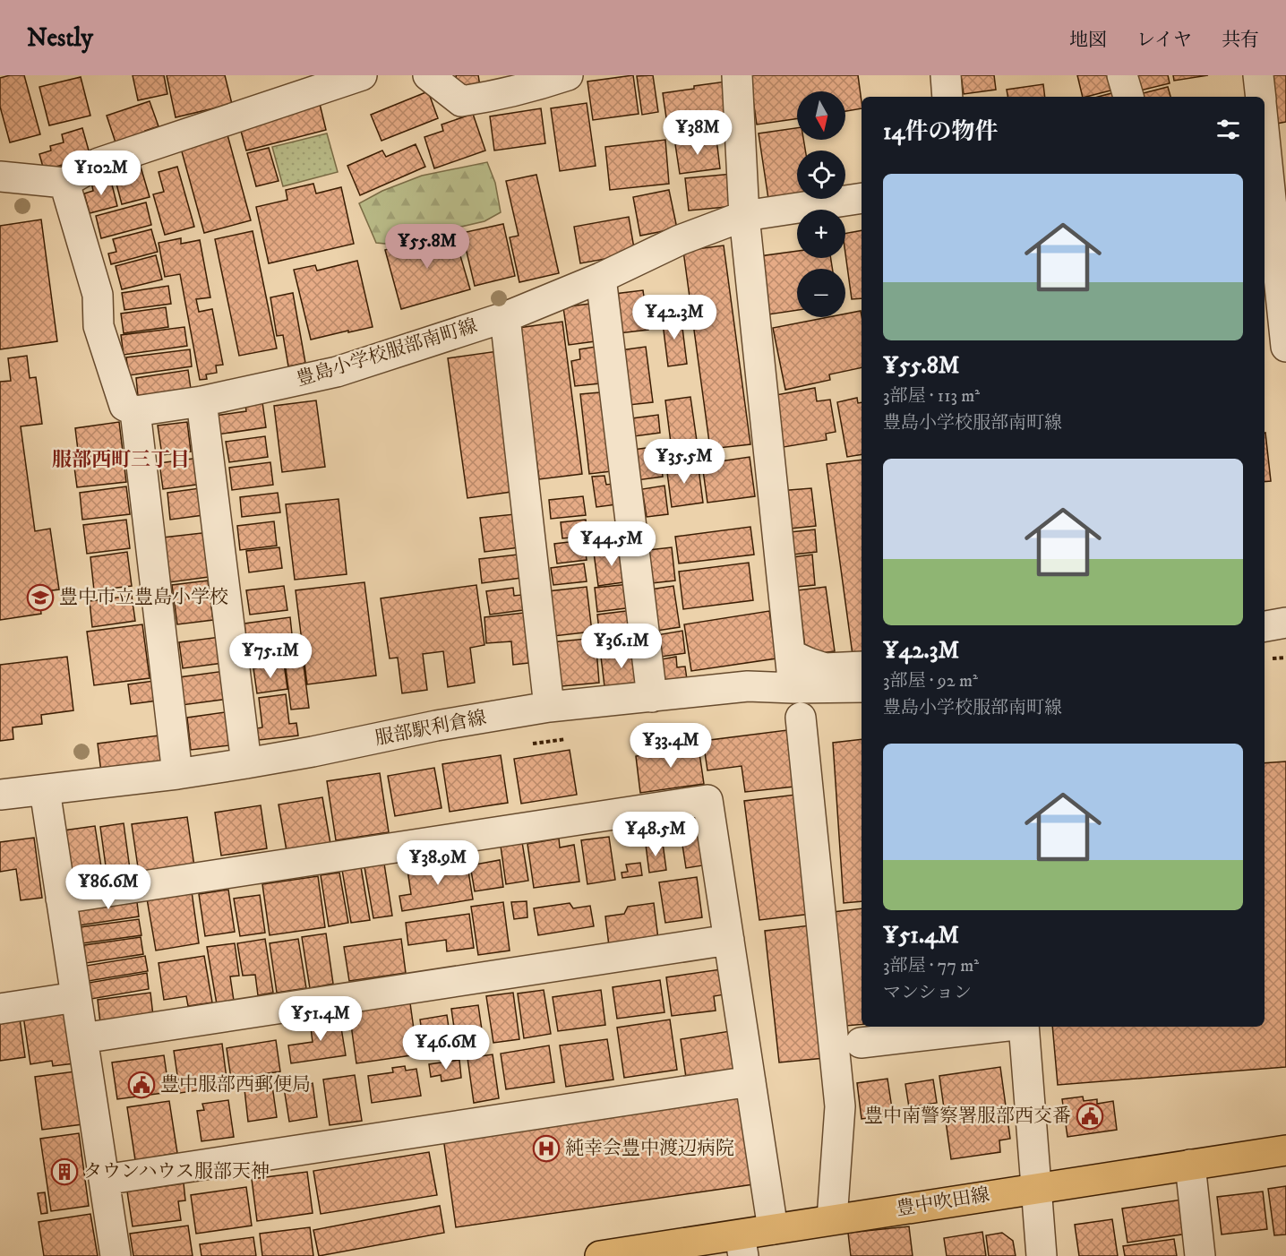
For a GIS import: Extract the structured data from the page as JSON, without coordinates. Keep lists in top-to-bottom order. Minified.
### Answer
{"streets":{"main road":["豊中吹田線"],"street":["豊島小学校服部南町線","服部駅利倉線"]},"districts":["服部西町三丁目"],"places":{"school or university":["豊中市立豊島小学校"],"public building":["豊中服部西郵便局","豊中南警察署服部西交番"],"hospital":["純幸会豊中渡辺病院"],"building":["タウンハウス服部天神"]},"north":"bottom","page":{"header":"Nestly","nav":["地図","レイヤ","共有"],"map_buttons":["+","−"],"heading":"14件の物件","price":["¥38M","¥102M","¥55.8M","¥42.3M","¥35.5M","¥44.5M","¥36.1M","¥75.1M","¥33.4M","¥48.5M","¥38.9M","¥86.6M","¥51.4M","¥46.6M"],"list":[{"name":"¥55.8M","note":"3部屋 · 113 m² · 豊島小学校服部南町線"},{"name":"¥42.3M","note":"3部屋 · 92 m² · 豊島小学校服部南町線"},{"name":"¥51.4M","note":"3部屋 · 77 m² · マンション"}]}}
